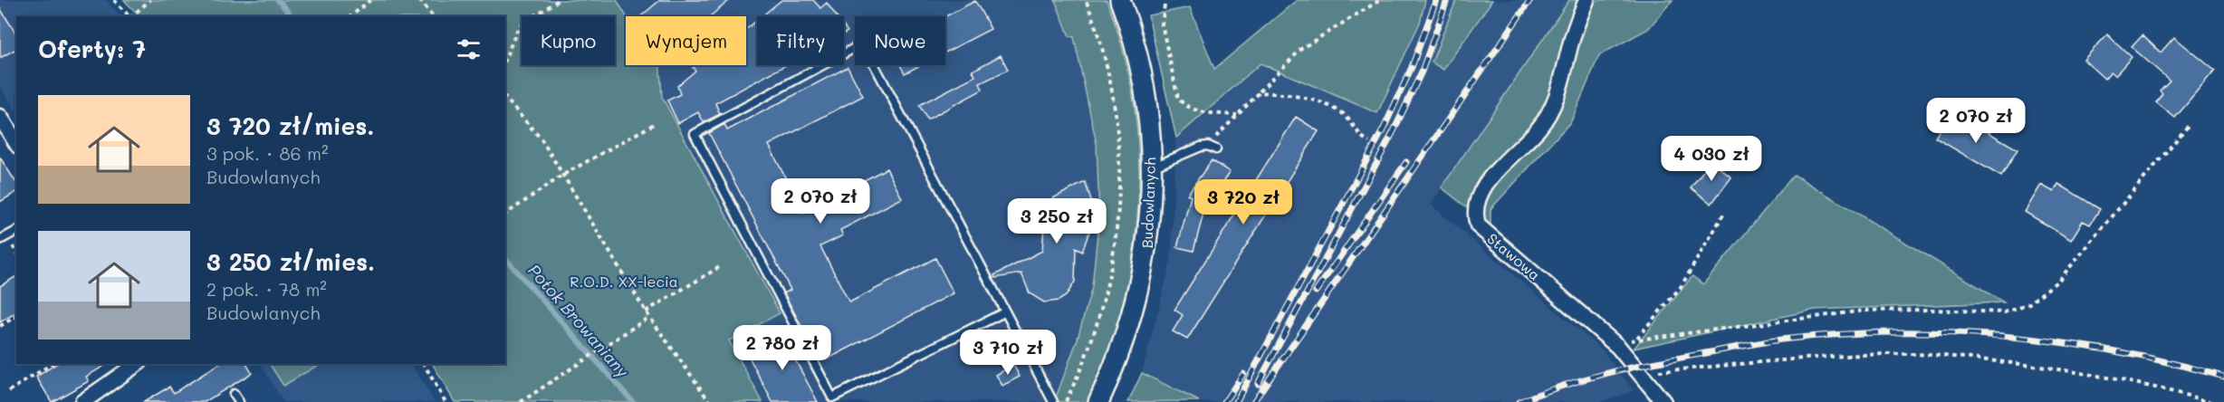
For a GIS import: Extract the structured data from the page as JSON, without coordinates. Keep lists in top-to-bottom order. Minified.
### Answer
{"streets":{"street":["Budowlanych","Stawowa"]},"water":["Potok Browaniany"],"parks":["R.O.D. XX-lecia"],"page":{"chip":["Kupno","Wynajem","Filtry","Nowe"],"heading":"Oferty: 7","list":[{"name":"3 720 zł/mies.","note":"3 pok. · 86 m² · Budowlanych"},{"name":"3 250 zł/mies.","note":"2 pok. · 78 m² · Budowlanych"}],"price":["2 070 zł","4 030 zł","2 070 zł","3 720 zł","3 250 zł","2 780 zł","3 710 zł"]}}
